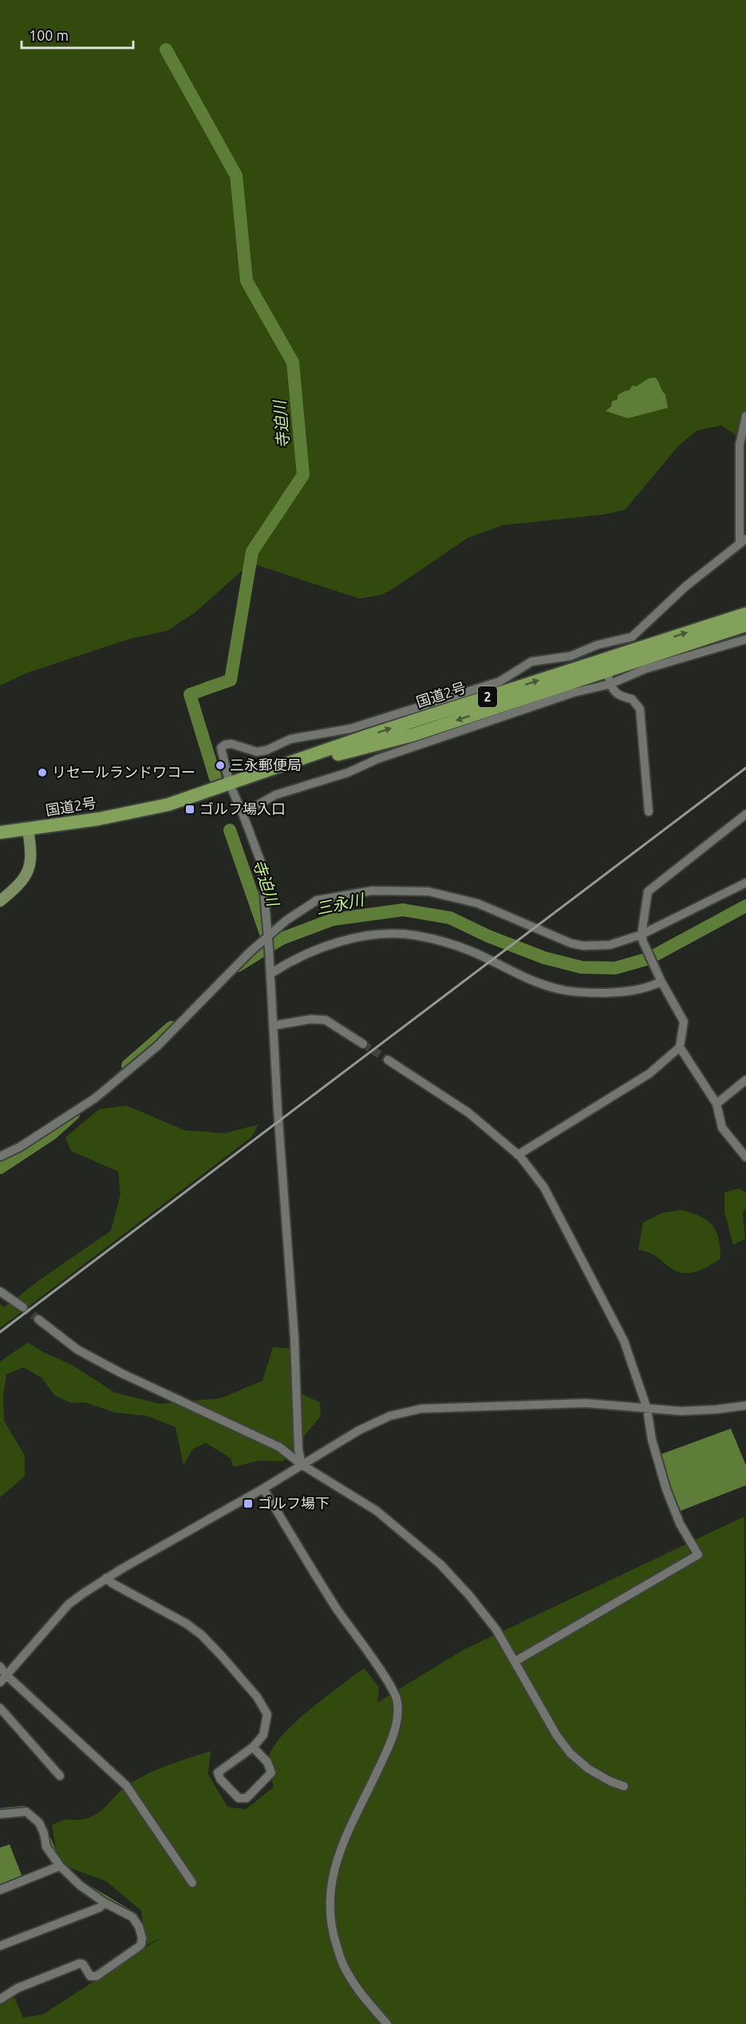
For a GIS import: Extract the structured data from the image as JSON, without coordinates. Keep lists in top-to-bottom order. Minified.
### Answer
{"streets":{"highway":["国道2号","2"]},"water":["寺迫川","三永川"],"places":{"other":["三永郵便局","リセールランドワコー"],"transit":["ゴルフ場入口","ゴルフ場下"]},"scale_bar":"100 m"}
